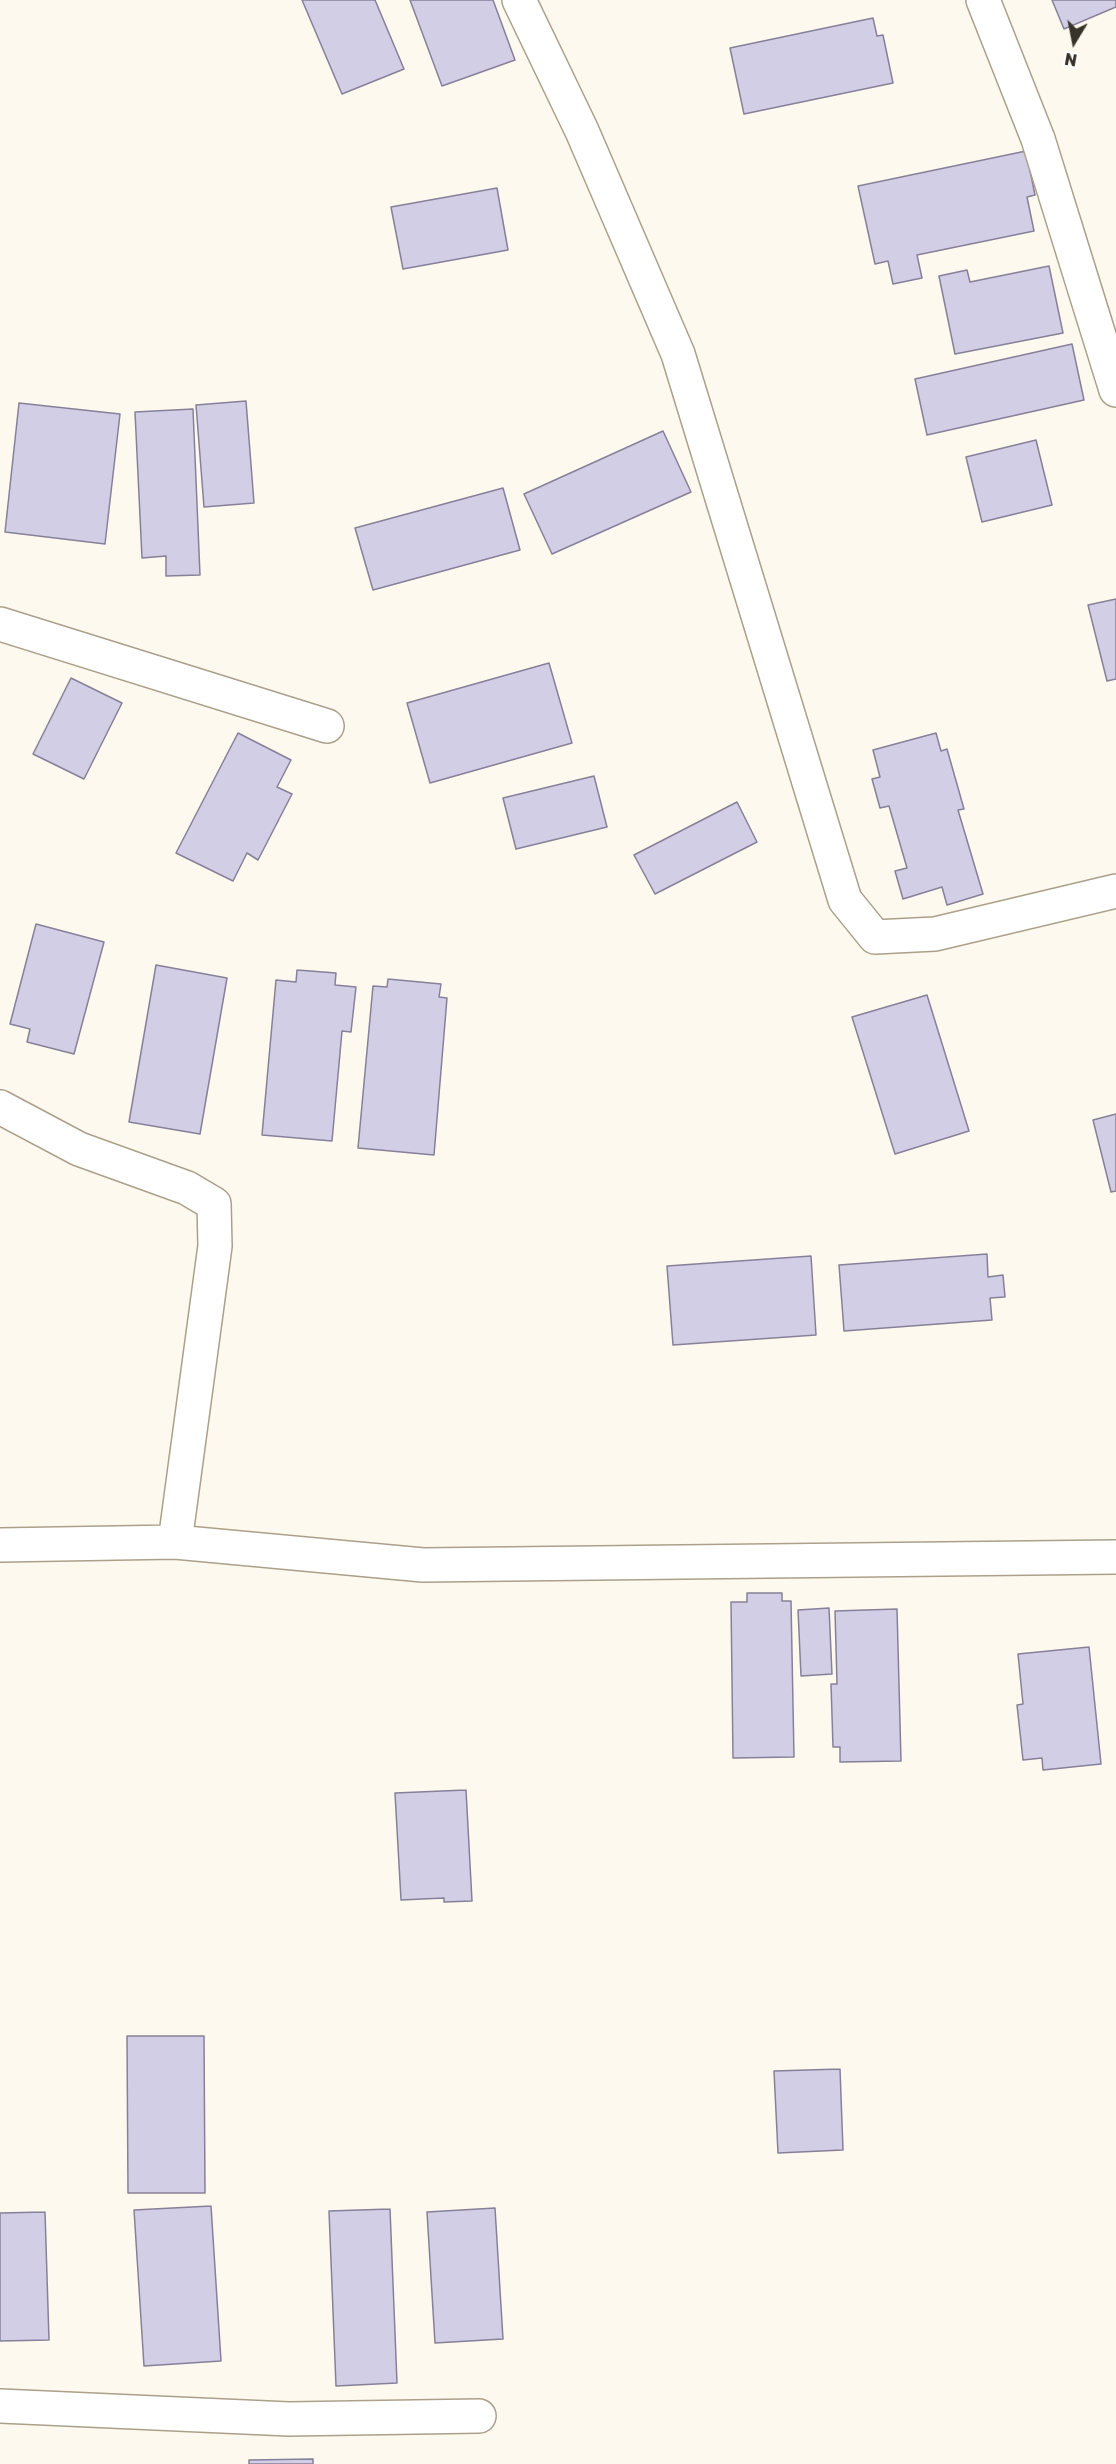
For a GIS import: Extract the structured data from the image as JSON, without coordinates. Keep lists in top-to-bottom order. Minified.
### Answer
{"north":"bottom"}
